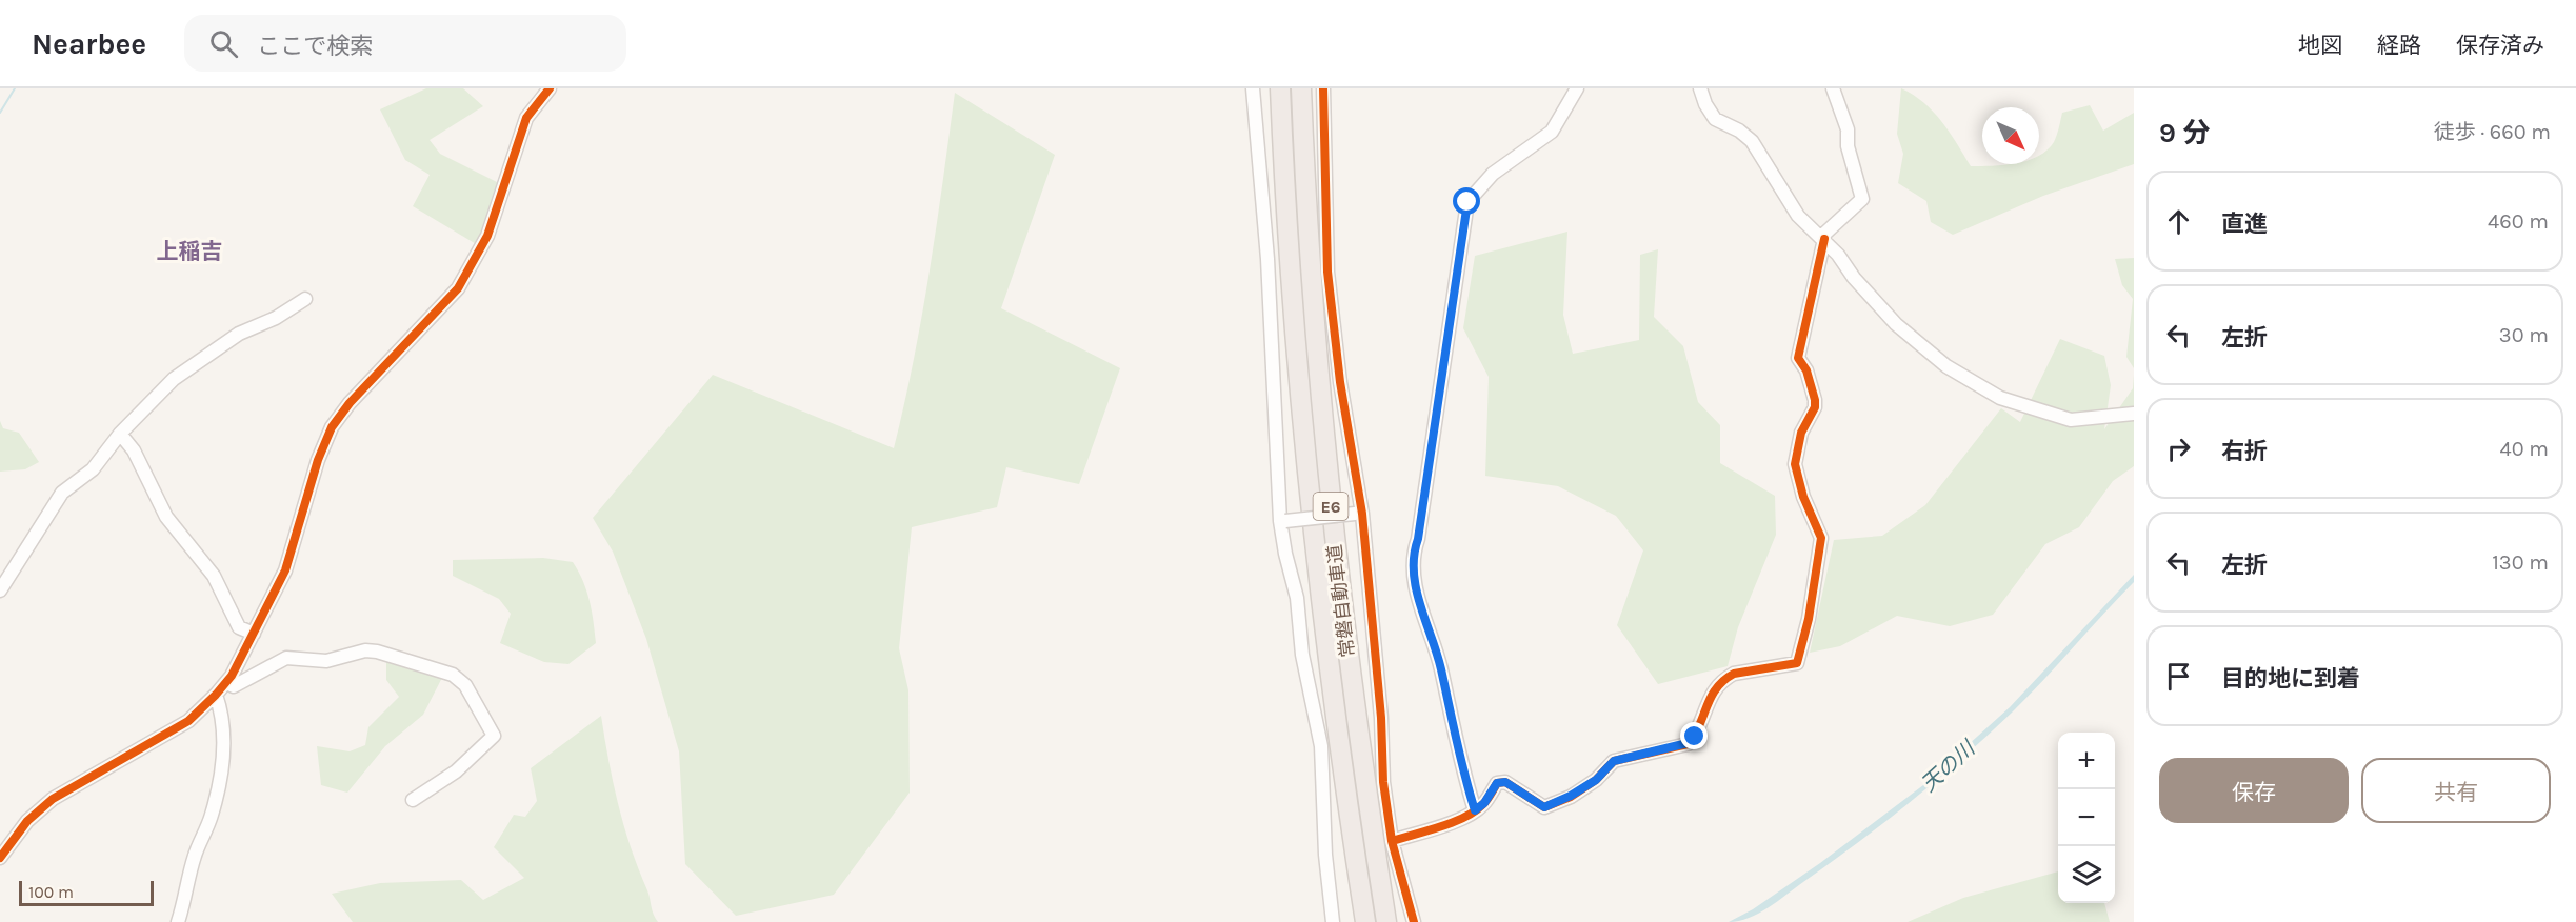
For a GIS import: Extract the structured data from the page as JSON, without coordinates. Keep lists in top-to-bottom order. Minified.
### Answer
{"streets":{"highway":["E6","常磐自動車道"]},"districts":["上稲吉"],"water":["天の川"],"scale_bar":"100 m","north":"bottom right","page":{"header":"Nearbee","search":"ここで検索","nav":["地図","経路","保存済み"],"heading":["9 分","徒歩 · 660 m"],"list":[["直進","460 m"],["左折","30 m"],["右折","40 m"],["左折","130 m"],"目的地に到着"],"map_buttons":["+","−"],"buttons":["保存","共有"],"scale":"100 m"}}
